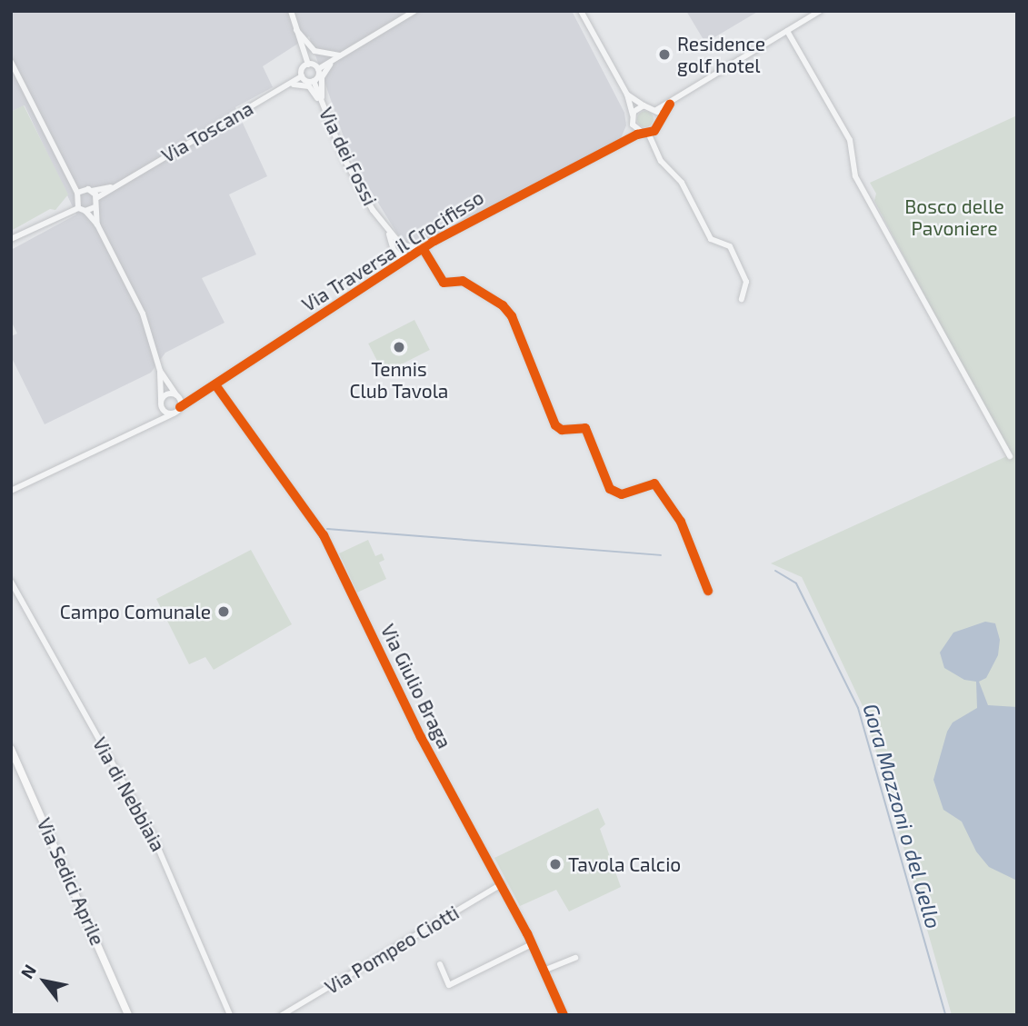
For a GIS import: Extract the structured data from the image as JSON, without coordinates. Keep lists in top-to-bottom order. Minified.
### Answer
{"streets":{"main road":["Via Sedici Aprile"],"street":["Via Toscana","Via dei Fossi","Via Traversa il Crocifisso","Via Giulio Braga","Via di Nebbiaia","Via Pompeo Ciotti"]},"crossings":[["Via dei Fossi","Via Traversa il Crocifisso"],["Via Traversa il Crocifisso","Via Giulio Braga"],["Via Giulio Braga","Via Pompeo Ciotti"]],"water":["Gora Mazzoni o del Gello"],"parks":["Bosco delle Pavoniere"],"places":["Residence golf hotel","Tennis Club Tavola","Campo Comunale","Tavola Calcio"],"north":"top left"}
